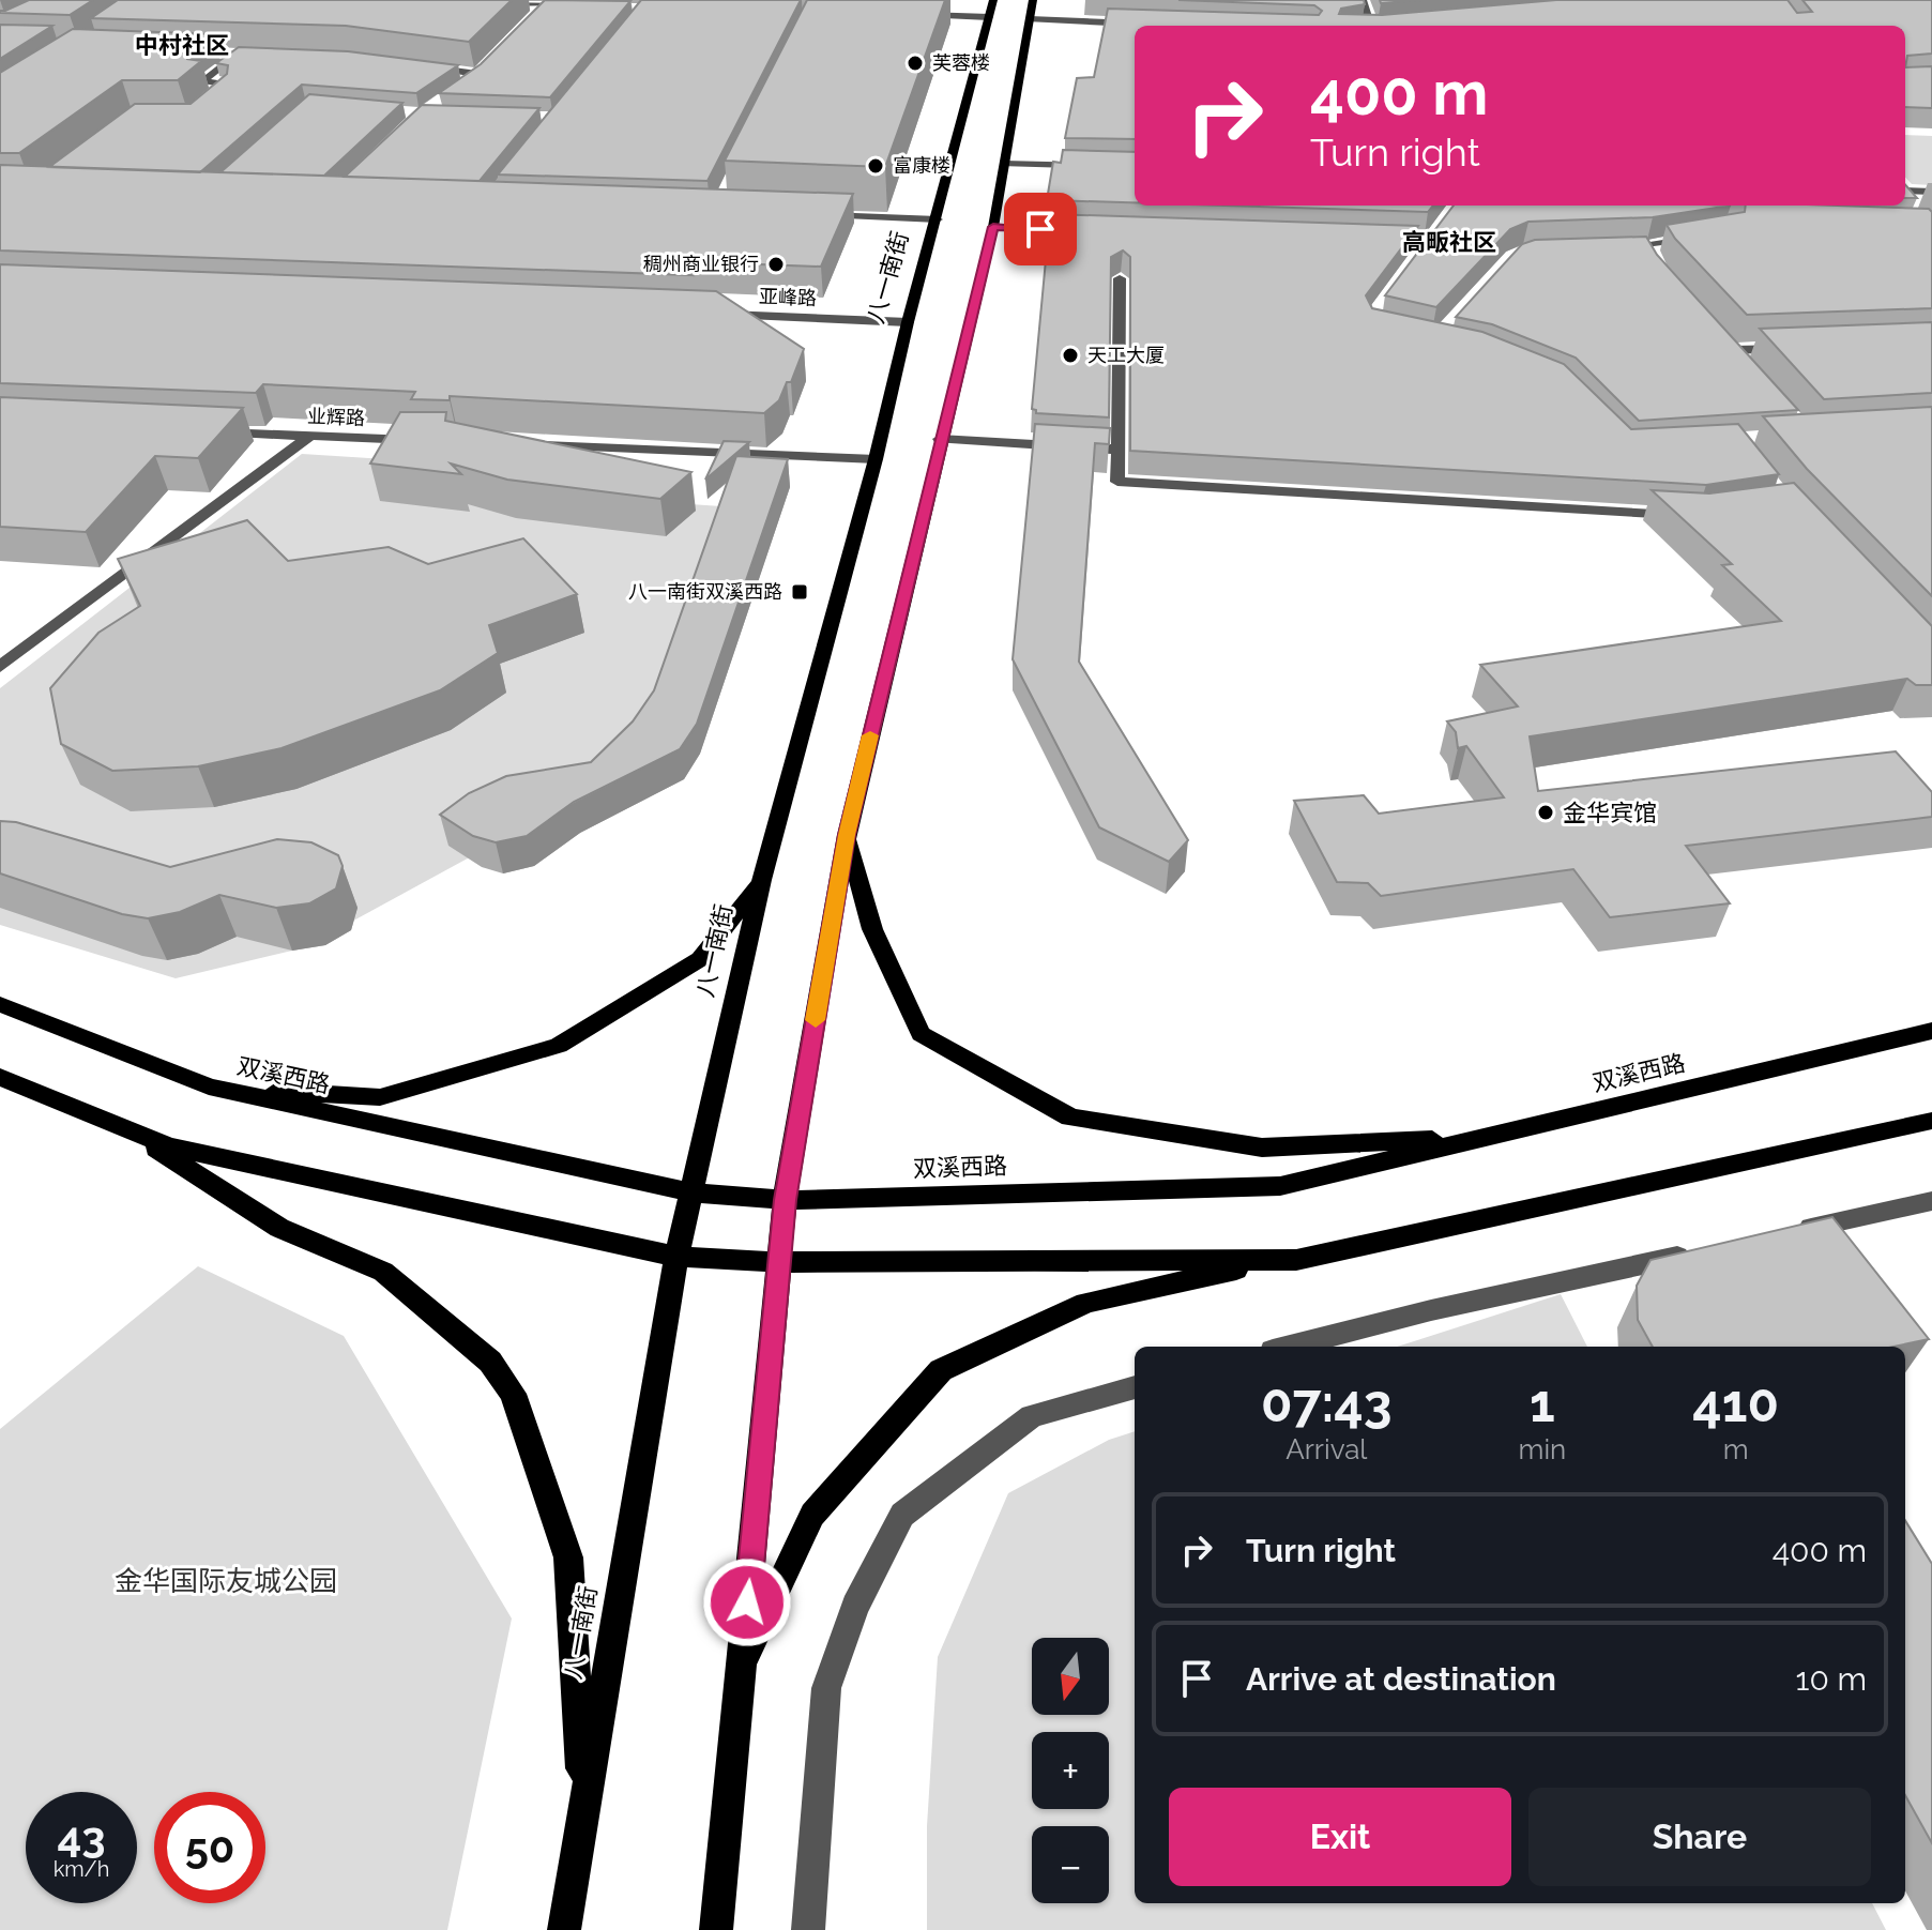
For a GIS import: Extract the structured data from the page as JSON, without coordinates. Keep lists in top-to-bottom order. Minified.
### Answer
{"streets":{"main road":["八一南街","双溪西路"],"street":["亚峰路","业辉路"]},"crossings":[["八一南街","亚峰路"],["八一南街","双溪西路"]],"districts":["中村社区","高畈社区"],"parks":["金华国际友城公园"],"places":{"other":["芙蓉楼","富康楼","稠州商业银行","天工大厦","金华宾馆"],"transit":["八一南街双溪西路"]},"north":"bottom","page":{"turn":["400 m","Turn right"],"eta":["07:43","Arrival","1","min","410","m"],"list":[{"name":"Turn right","value":"400 m"},{"name":"Arrive at destination","value":"10 m"}],"map_buttons":["+","−"],"buttons":["Exit","Share"],"speed":"43 km/h","limit":"50"}}
